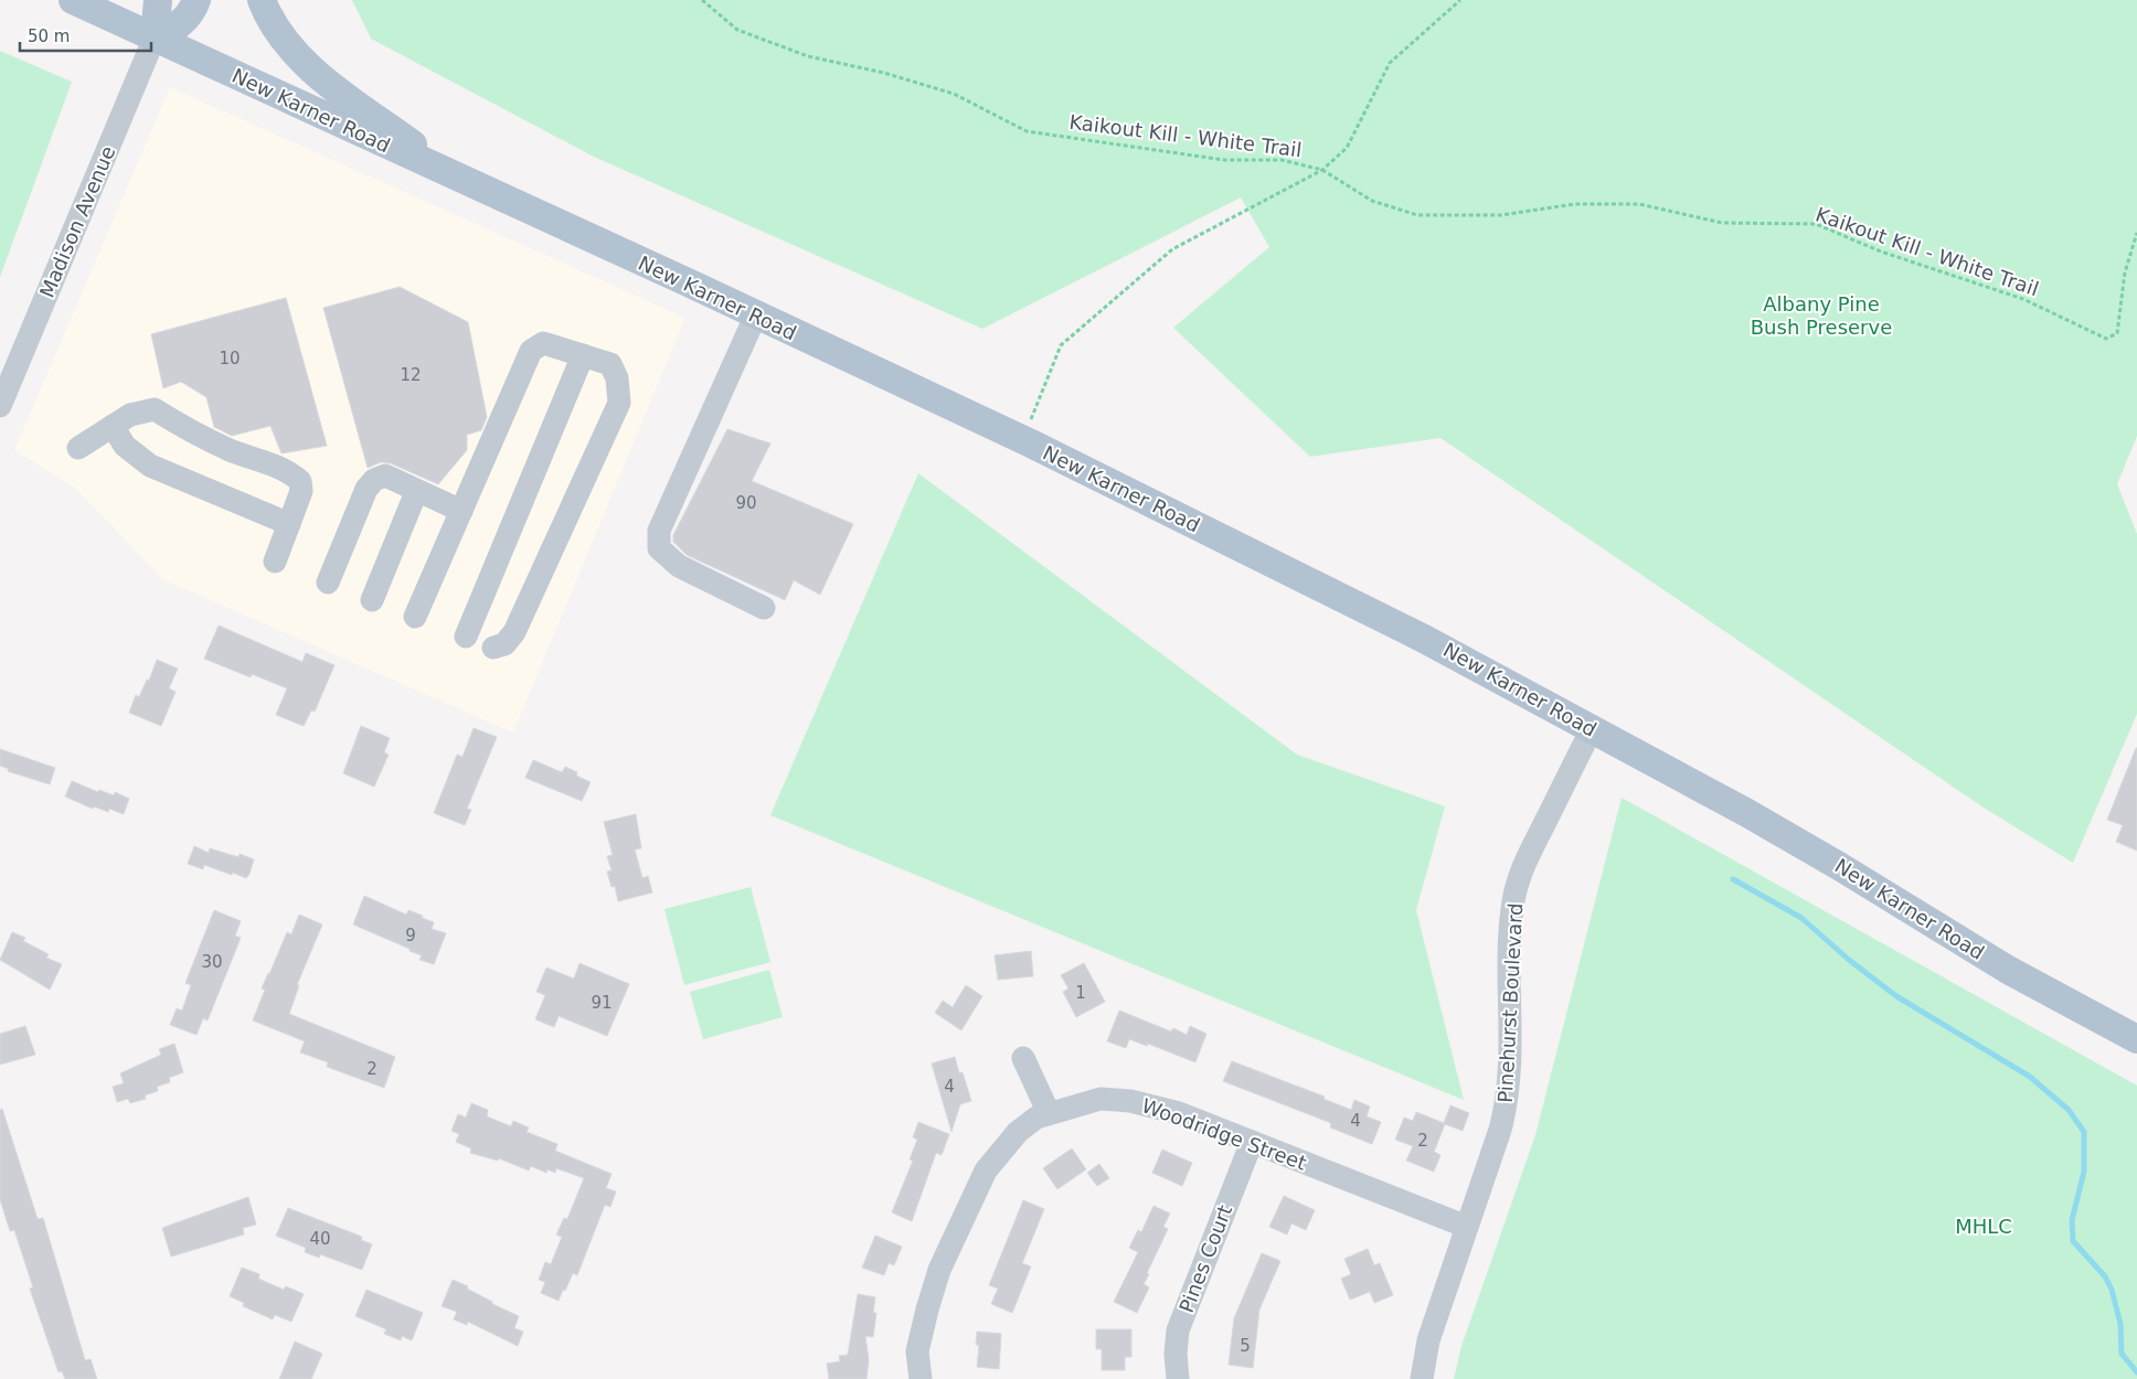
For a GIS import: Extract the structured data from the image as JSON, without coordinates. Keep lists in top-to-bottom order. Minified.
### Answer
{"streets":{"main road":["New Karner Road"],"street":["Madison Avenue","Pinehurst Boulevard","Woodridge Street","Pines Court"],"path":["Kaikout Kill - White Trail"]},"crossings":[["New Karner Road","Madison Avenue"],["New Karner Road","Pinehurst Boulevard"],["Pinehurst Boulevard","Woodridge Street"],["Woodridge Street","Pines Court"]],"parks":["Albany Pine Bush Preserve","MHLC"],"house_numbers":["10","12","90","9","30","1","91","2","4","4","2","40","5"],"scale_bar":"50 m"}
